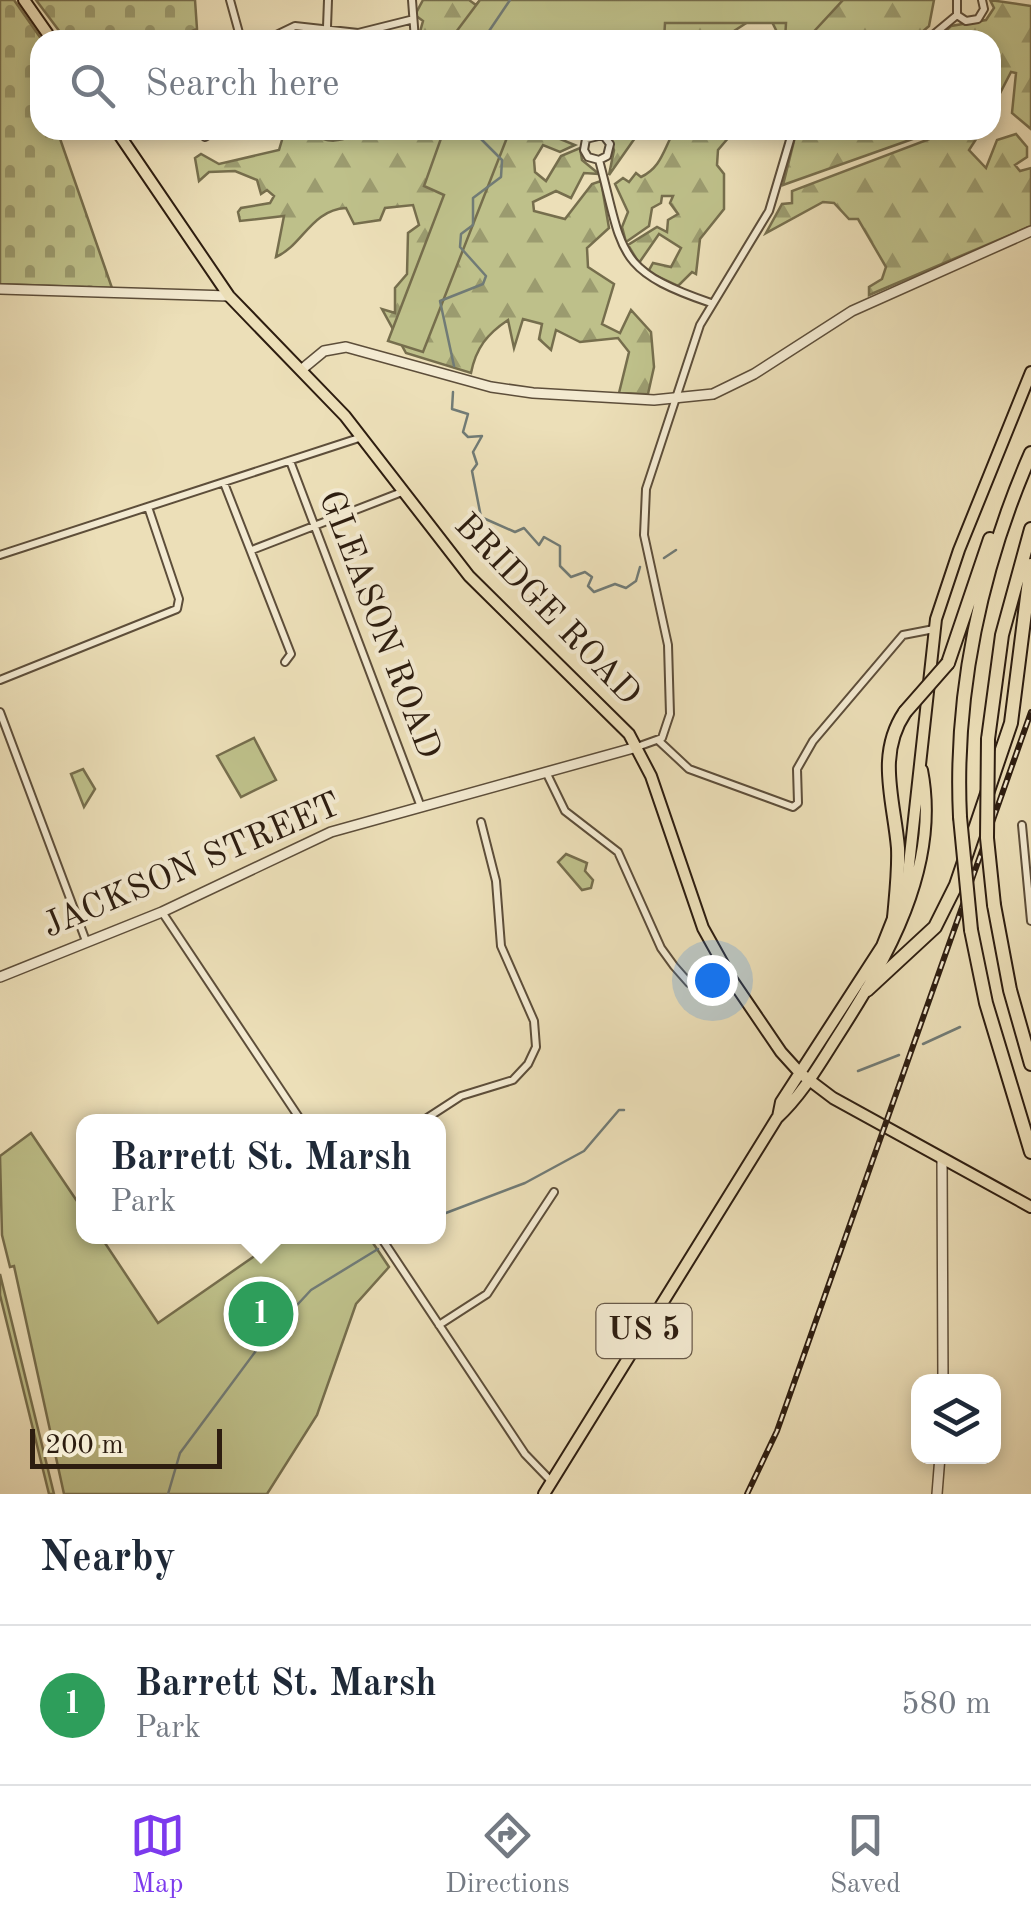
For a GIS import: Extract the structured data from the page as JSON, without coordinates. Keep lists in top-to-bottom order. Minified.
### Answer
{"streets":{"main road":["BRIDGE ROAD","US 5"],"street":["GLEASON ROAD","JACKSON STREET"]},"crossings":[["BRIDGE ROAD","JACKSON STREET"],["BRIDGE ROAD","US 5"],["GLEASON ROAD","JACKSON STREET"]],"scale_bar":"200 m","page":{"search":"Search here","popup":["Barrett St. Marsh","Park"],"pins":"1","scale":"200 m","heading":"Nearby","list":[{"mark":"1","name":"Barrett St. Marsh","note":"Park","value":"580 m"}],"nav":["Map","Directions","Saved"]}}
